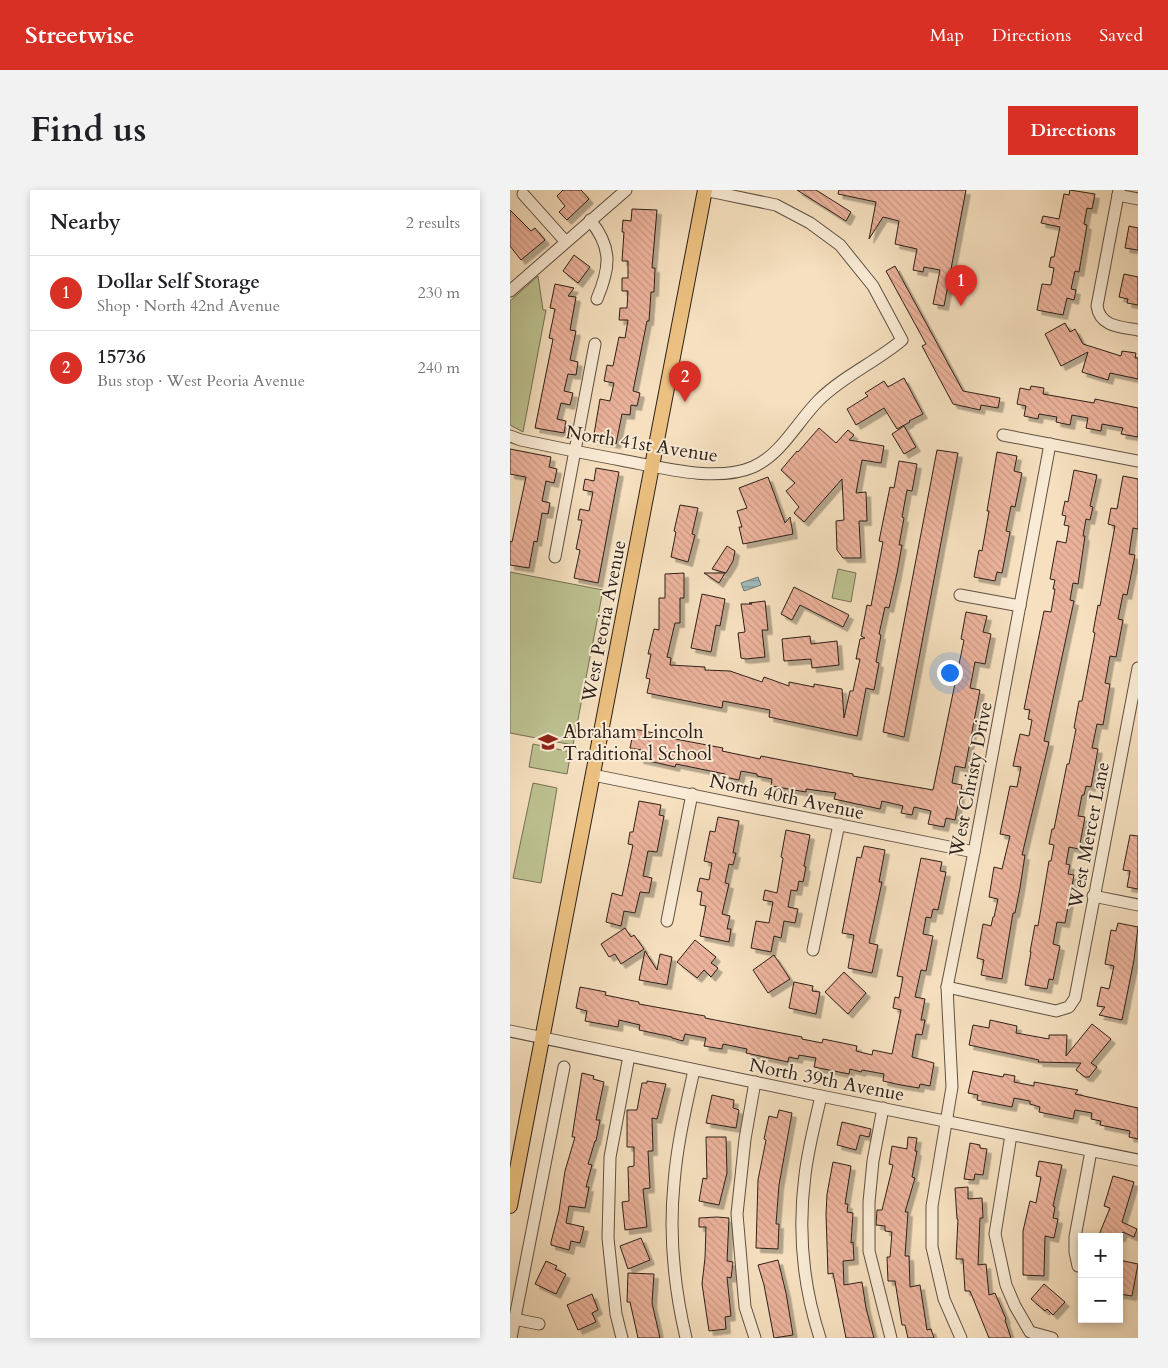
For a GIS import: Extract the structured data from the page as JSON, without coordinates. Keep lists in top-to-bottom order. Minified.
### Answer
{"streets":{"main road":["West Peoria Avenue"],"street":["North 41st Avenue","West Christy Drive","North 40th Avenue","West Mercer Lane","North 39th Avenue"]},"crossings":[["North 41st Avenue","West Peoria Avenue"],["West Peoria Avenue","North 40th Avenue"],["West Peoria Avenue","North 39th Avenue"],["West Christy Drive","North 40th Avenue"],["West Christy Drive","West Mercer Lane"],["West Christy Drive","North 39th Avenue"]],"places":{"school or university":["Abraham Lincoln Traditional School"]},"page":{"header":"Streetwise","nav":["Map","Directions","Saved"],"title":"Find us","buttons":"Directions","heading":["Nearby","2 results"],"list":[{"mark":"1","name":"Dollar Self Storage","note":"Shop · North 42nd Avenue","value":"230 m"},{"mark":"2","name":"15736","note":"Bus stop · West Peoria Avenue","value":"240 m"}],"pins":["1","2"],"map_buttons":["+","−"]}}
